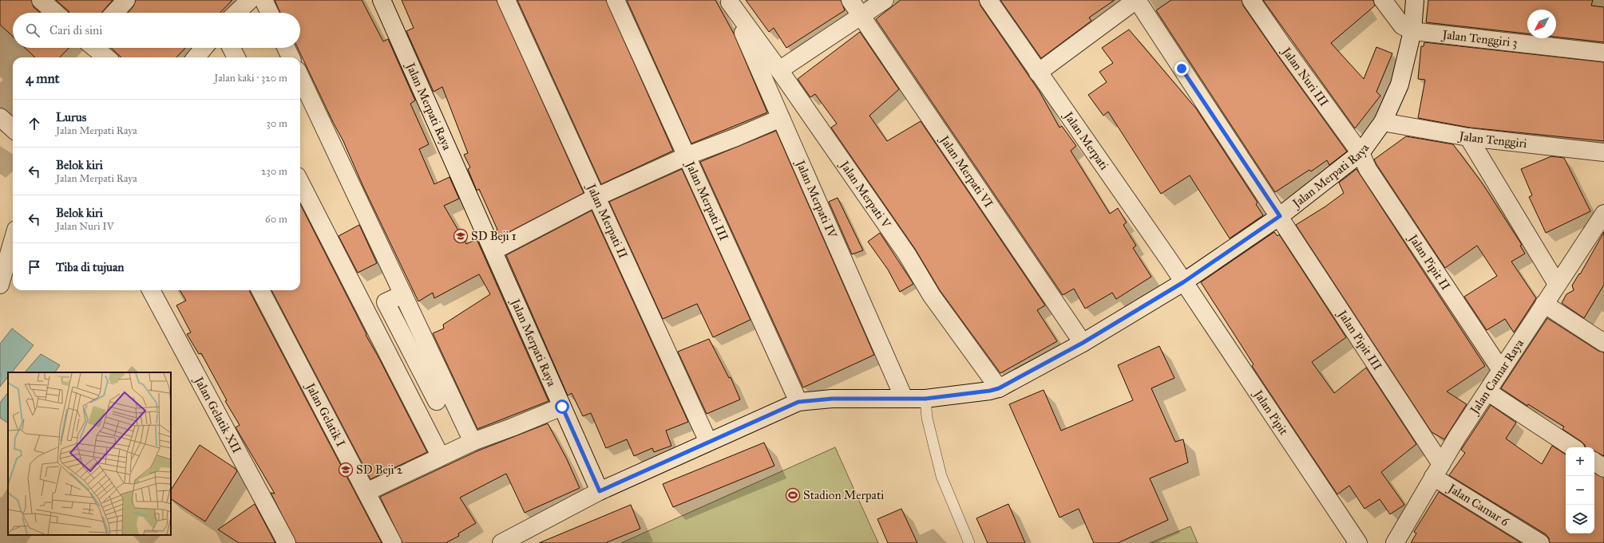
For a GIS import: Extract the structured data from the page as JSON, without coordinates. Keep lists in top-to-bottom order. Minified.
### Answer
{"streets":{"street":["Jalan Tenggiri 3","Jalan Nuri III","Jalan Merpati Raya","Jalan Tenggiri","Jalan Merpati","Jalan Merpati VI","Jalan Merpati V","Jalan Merpati IV","Jalan Merpati III","Jalan Merpati II","Jalan Pipit II","Jalan Pipit III","Jalan Camar Raya","Jalan Pipit","Jalan Gelatik I","Jalan Gelatik XII","Jalan Camar 6"]},"crossings":[["Jalan Tenggiri 3","Jalan Merpati Raya"],["Jalan Nuri III","Jalan Merpati Raya"],["Jalan Nuri III","Jalan Pipit II"],["Jalan Merpati Raya","Jalan Tenggiri"],["Jalan Merpati Raya","Jalan Merpati"],["Jalan Merpati Raya","Jalan Merpati VI"],["Jalan Merpati Raya","Jalan Merpati V"],["Jalan Merpati Raya","Jalan Merpati IV"],["Jalan Merpati Raya","Jalan Merpati III"],["Jalan Merpati Raya","Jalan Merpati II"],["Jalan Merpati Raya","Jalan Pipit II"],["Jalan Merpati Raya","Jalan Pipit III"],["Jalan Merpati Raya","Jalan Pipit"],["Jalan Merpati","Jalan Pipit"],["Jalan Merpati V","Jalan Merpati IV"],["Jalan Pipit II","Jalan Camar Raya"],["Jalan Pipit III","Jalan Camar Raya"],["Jalan Pipit III","Jalan Camar 6"],["Jalan Camar Raya","Jalan Camar 6"]],"places":{"school or university":["SD Beji 1","SD Beji 2"],"sports":["Stadion Merpati"]},"north":"bottom left","page":{"search":"Cari di sini","heading":["4 mnt","Jalan kaki · 320 m"],"list":[["Lurus","Jalan Merpati Raya","30 m"],["Belok kiri","Jalan Merpati Raya","230 m"],["Belok kiri","Jalan Nuri IV","60 m"],"Tiba di tujuan"],"map_buttons":["+","−"]}}
